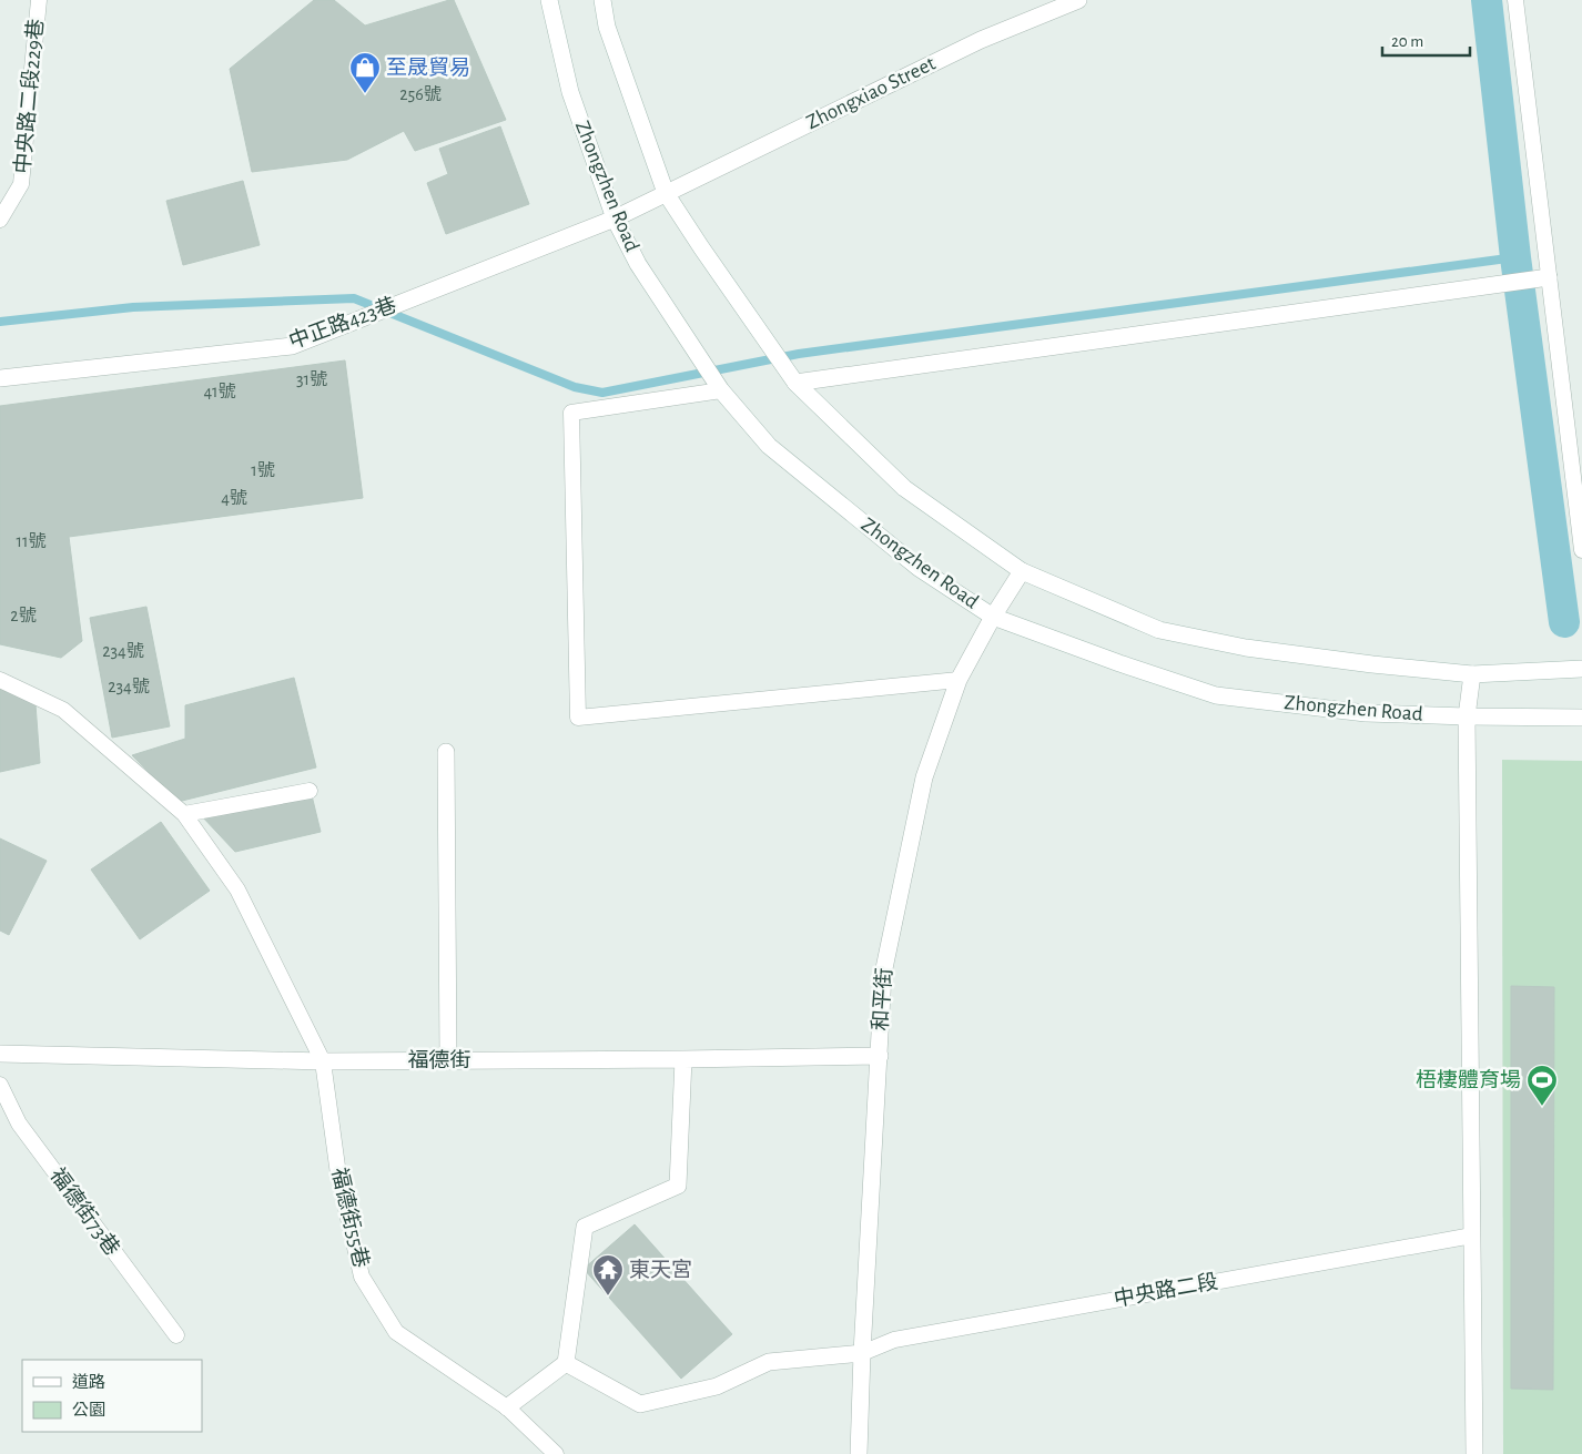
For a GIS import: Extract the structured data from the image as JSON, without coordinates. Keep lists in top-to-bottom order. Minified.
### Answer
{"streets":{"street":["Zhongxiao Street","Zhongzhen Road","中正路423巷","和平街","福德街"],"lane":["中央路二段229巷","福德街73巷","福德街55巷","中央路二段"]},"crossings":[["Zhongxiao Street","中正路423巷"],["Zhongzhen Road","中正路423巷"],["Zhongzhen Road","和平街"],["和平街","福德街"],["和平街","中央路二段"],["福德街","福德街55巷"]],"places":{"shop":["至晟貿易"],"sports":["梧棲體育場"],"temple":["東天宮"]},"house_numbers":["256號","31號","41號","1號","4號","11號","2號","234號","234號"],"legend":["道路","公園"],"scale_bar":"20 m"}
